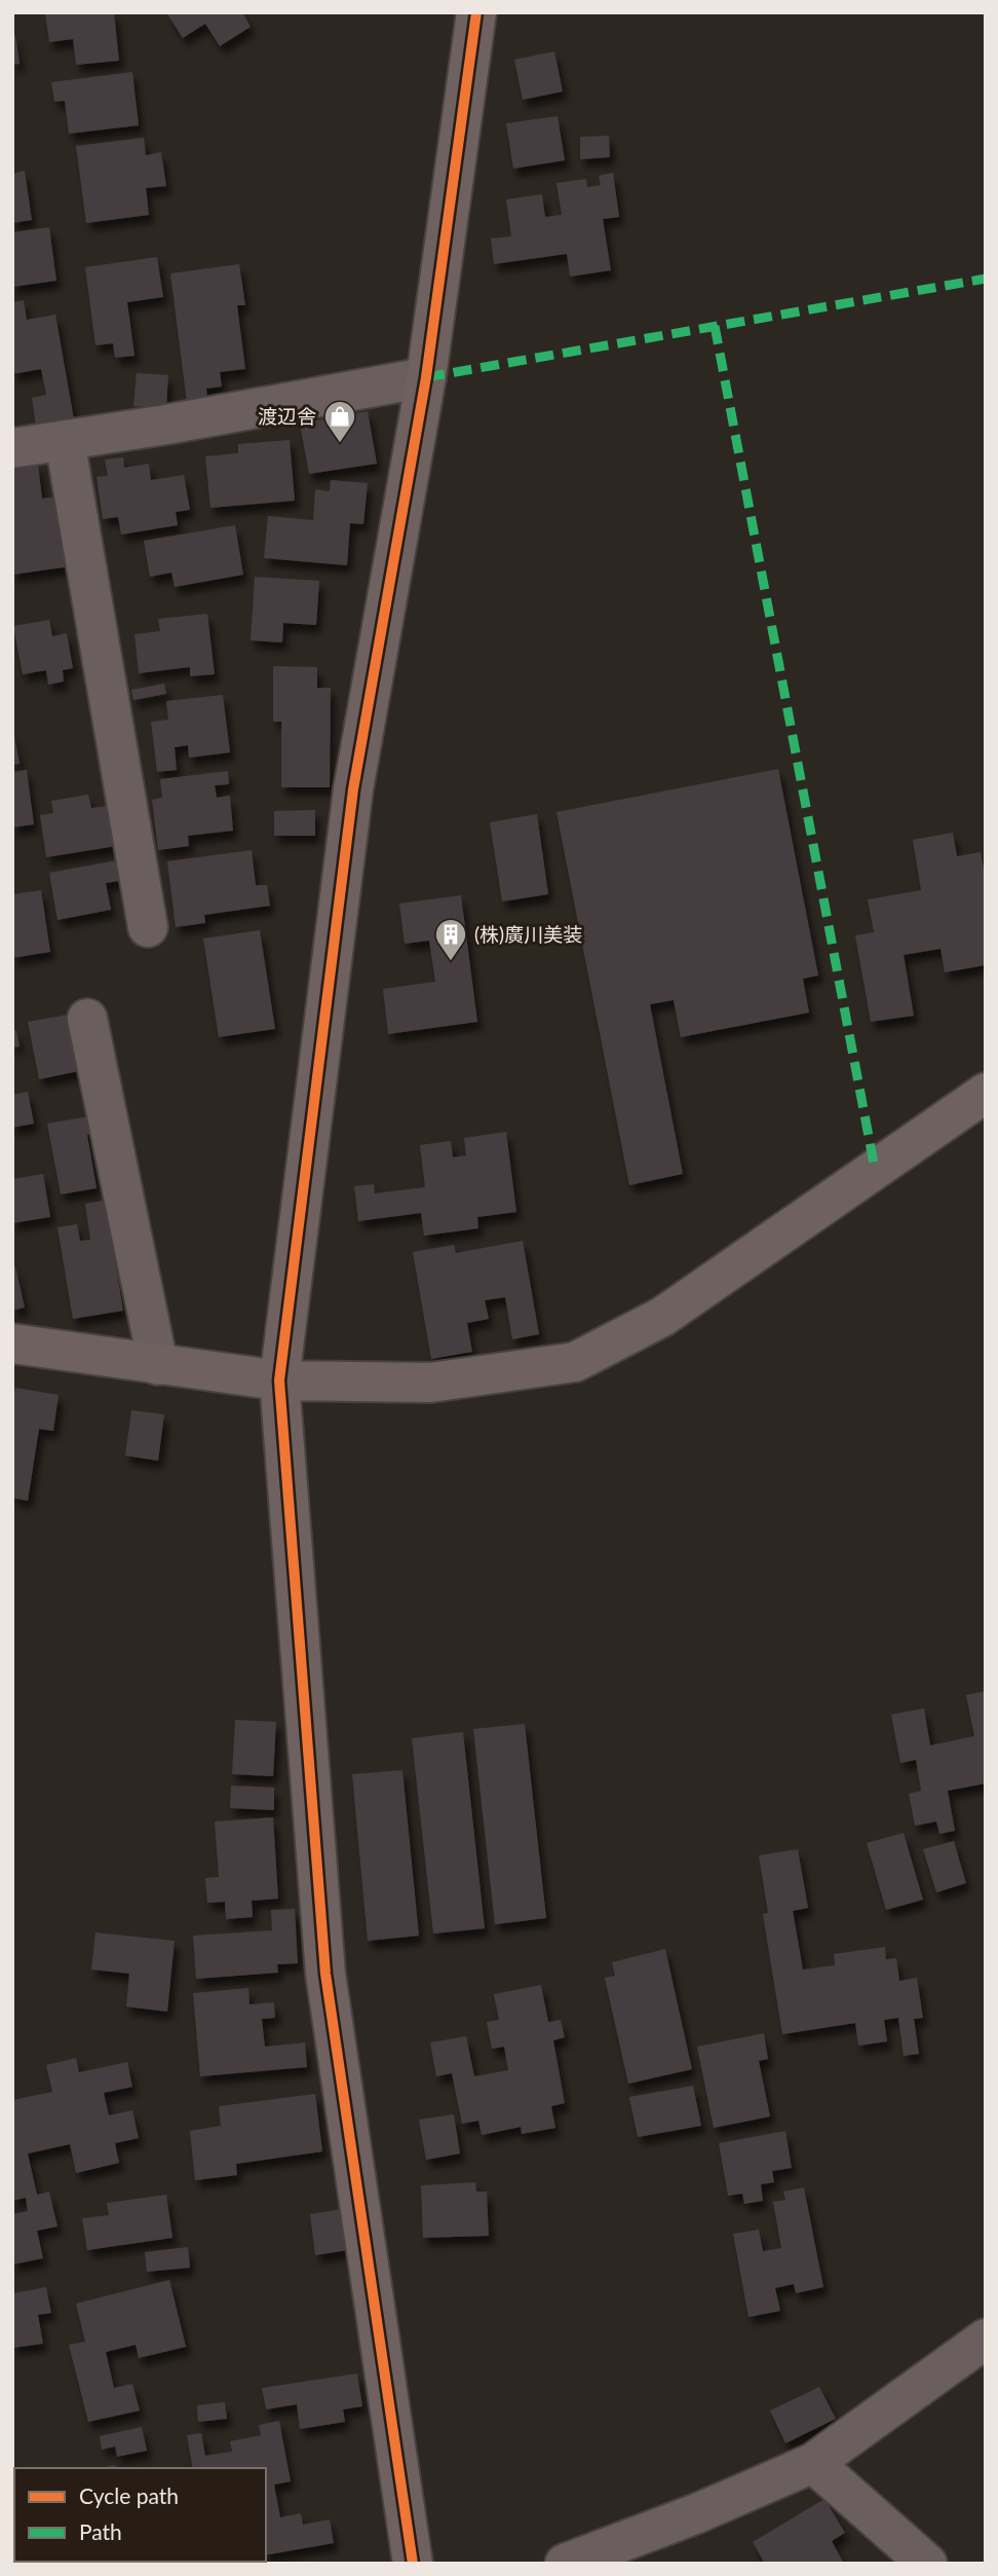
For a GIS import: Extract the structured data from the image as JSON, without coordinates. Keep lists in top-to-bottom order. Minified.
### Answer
{"places":{"shop":["渡辺舎"],"building":["(株)廣川美装"]},"legend":["Cycle path","Path"]}
